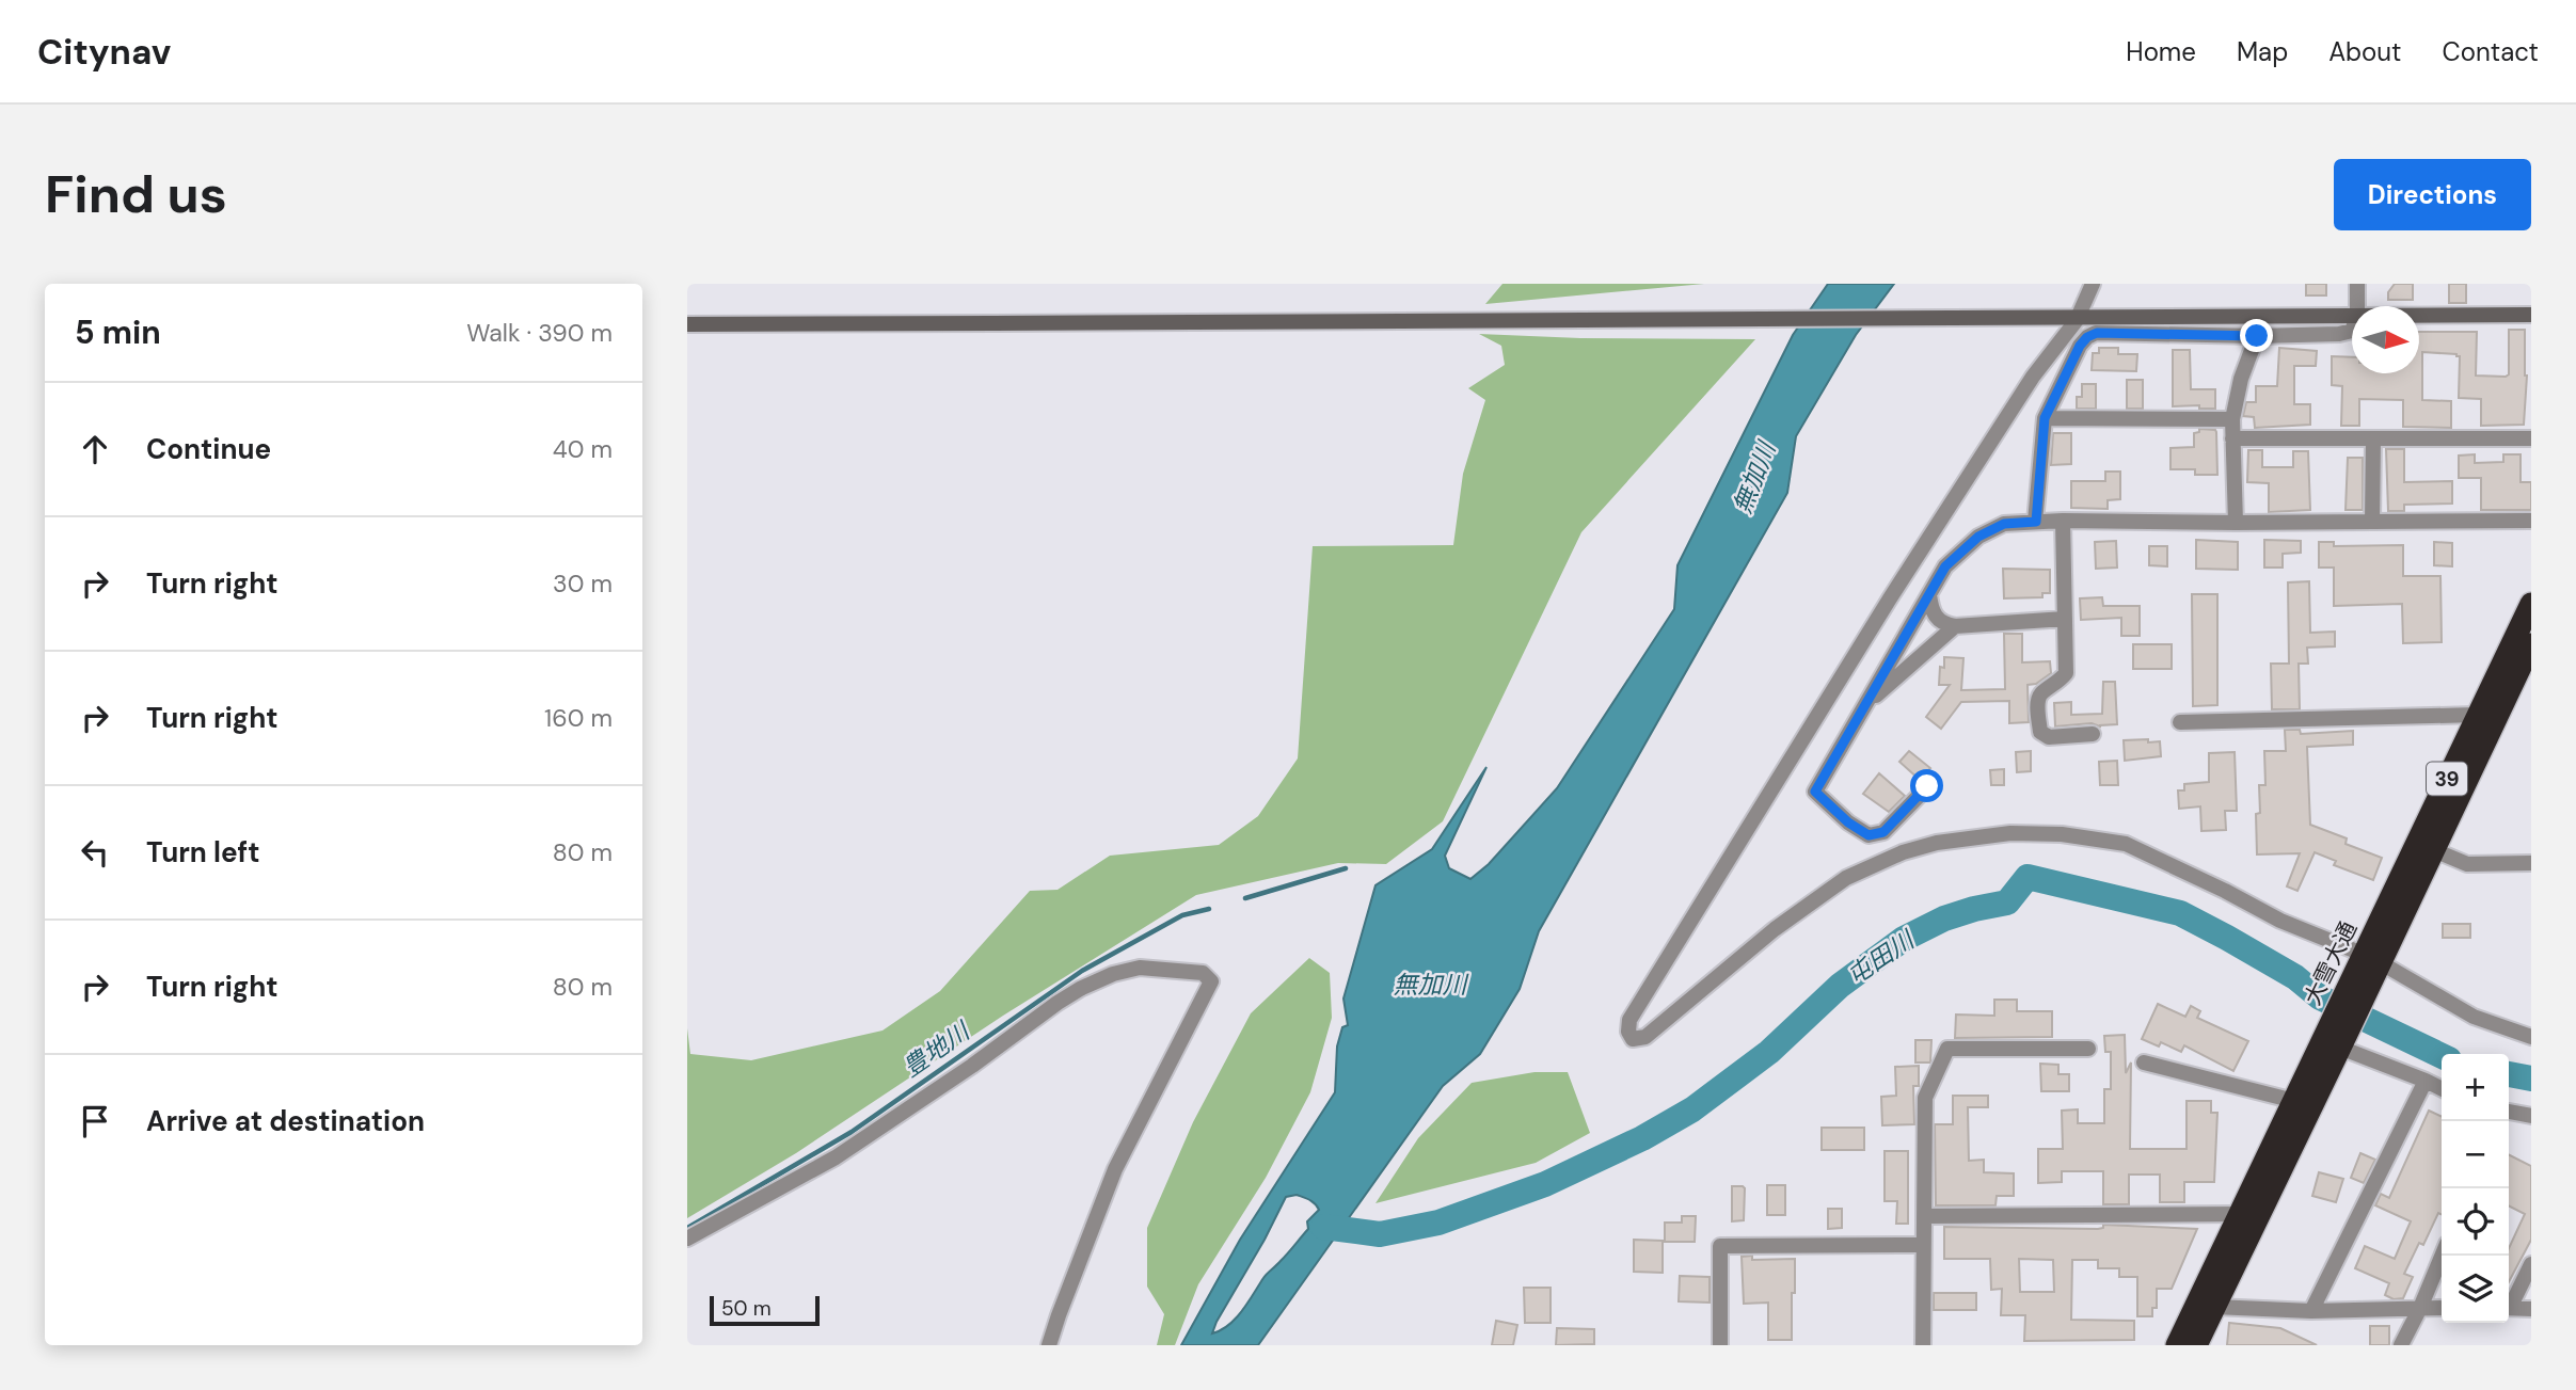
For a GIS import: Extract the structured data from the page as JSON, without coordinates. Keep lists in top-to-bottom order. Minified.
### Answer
{"streets":{"highway":["39","大雪大通"]},"water":["無加川","屯田川","豊地川"],"scale_bar":"50 m","north":"right","page":{"header":"Citynav","nav":["Home","Map","About","Contact"],"buttons":"Directions","title":"Find us","heading":["5 min","Walk · 390 m"],"list":[["Continue","40 m"],["Turn right","30 m"],["Turn right","160 m"],["Turn left","80 m"],["Turn right","80 m"],"Arrive at destination"],"map_buttons":["+","−"],"scale":"50 m"}}
